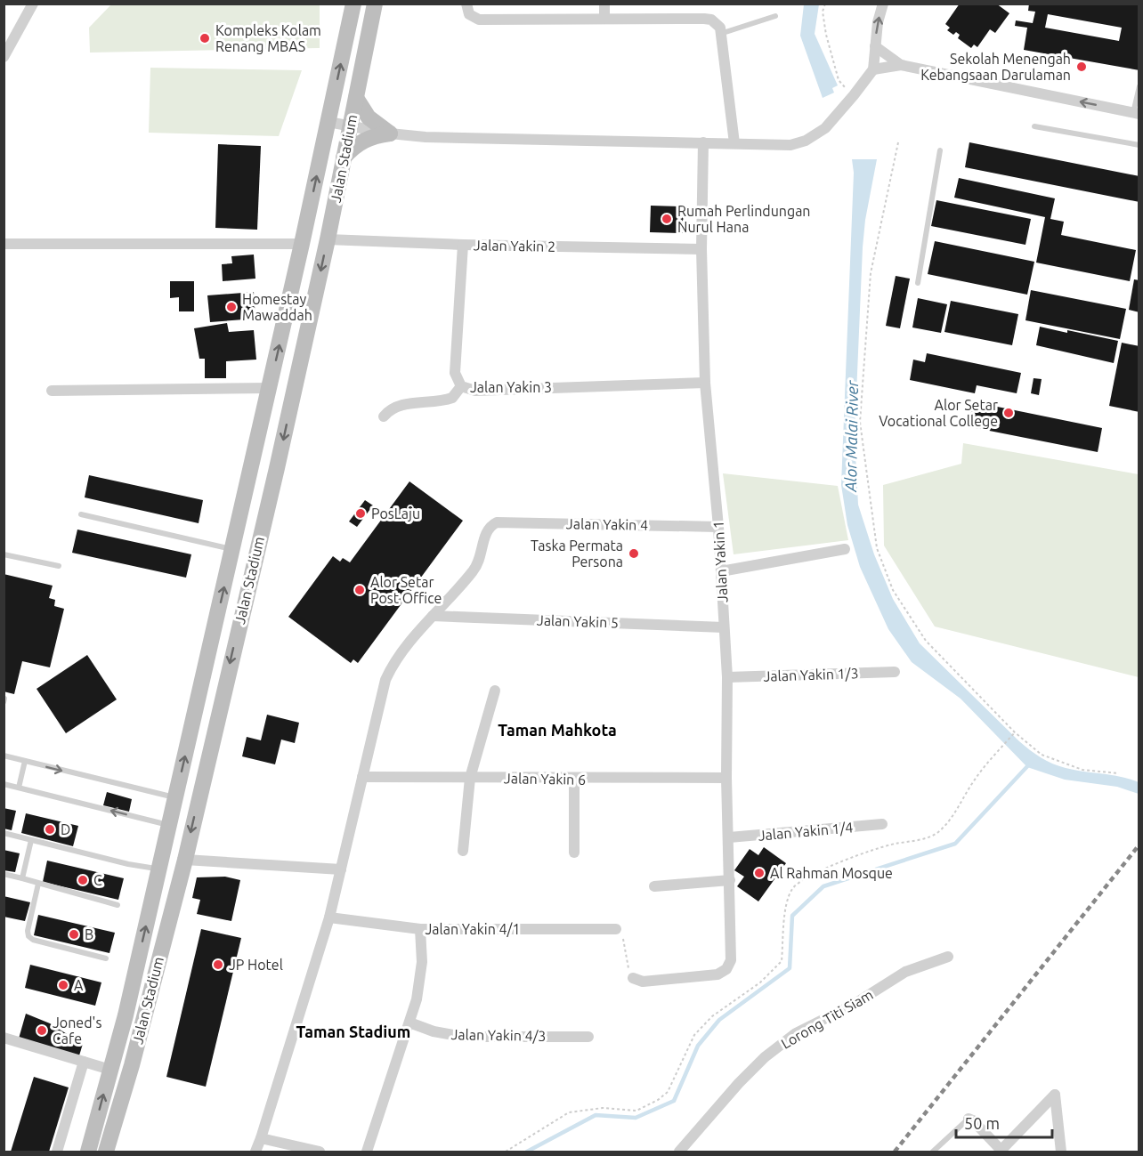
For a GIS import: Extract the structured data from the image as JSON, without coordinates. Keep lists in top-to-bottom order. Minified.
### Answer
{"streets":{"main road":["Jalan Stadium"],"street":["Jalan Yakin 2","Jalan Yakin 3","Jalan Yakin 4","Jalan Yakin 1","Jalan Yakin 5","Jalan Yakin 1/3","Jalan Yakin 6","Jalan Yakin 1/4","Jalan Yakin 4/1","Lorong Titi Siam","Jalan Yakin 4/3"]},"crossings":[["Jalan Stadium","Jalan Yakin 2"],["Jalan Yakin 2","Jalan Yakin 3"],["Jalan Yakin 2","Jalan Yakin 1"],["Jalan Yakin 3","Jalan Yakin 1"],["Jalan Yakin 4","Jalan Yakin 1"],["Jalan Yakin 4","Jalan Yakin 5"],["Jalan Yakin 1","Jalan Yakin 5"],["Jalan Yakin 1","Jalan Yakin 1/3"],["Jalan Yakin 1","Jalan Yakin 6"],["Jalan Yakin 1","Jalan Yakin 1/4"]],"districts":["Taman Mahkota","Taman Stadium"],"water":["Alor Malai River"],"places":["Kompleks Kolam Renang MBAS","Sekolah Menengah Kebangsaan Darulaman","Rumah Perlindungan Nurul Hana","Homestay Mawaddah","Alor Setar Vocational College","PosLaju","Taska Permata Persona","Alor Setar Post Office","D","Al Rahman Mosque","C","B","JP Hotel","A","Joned's Cafe"],"scale_bar":"50 m"}
